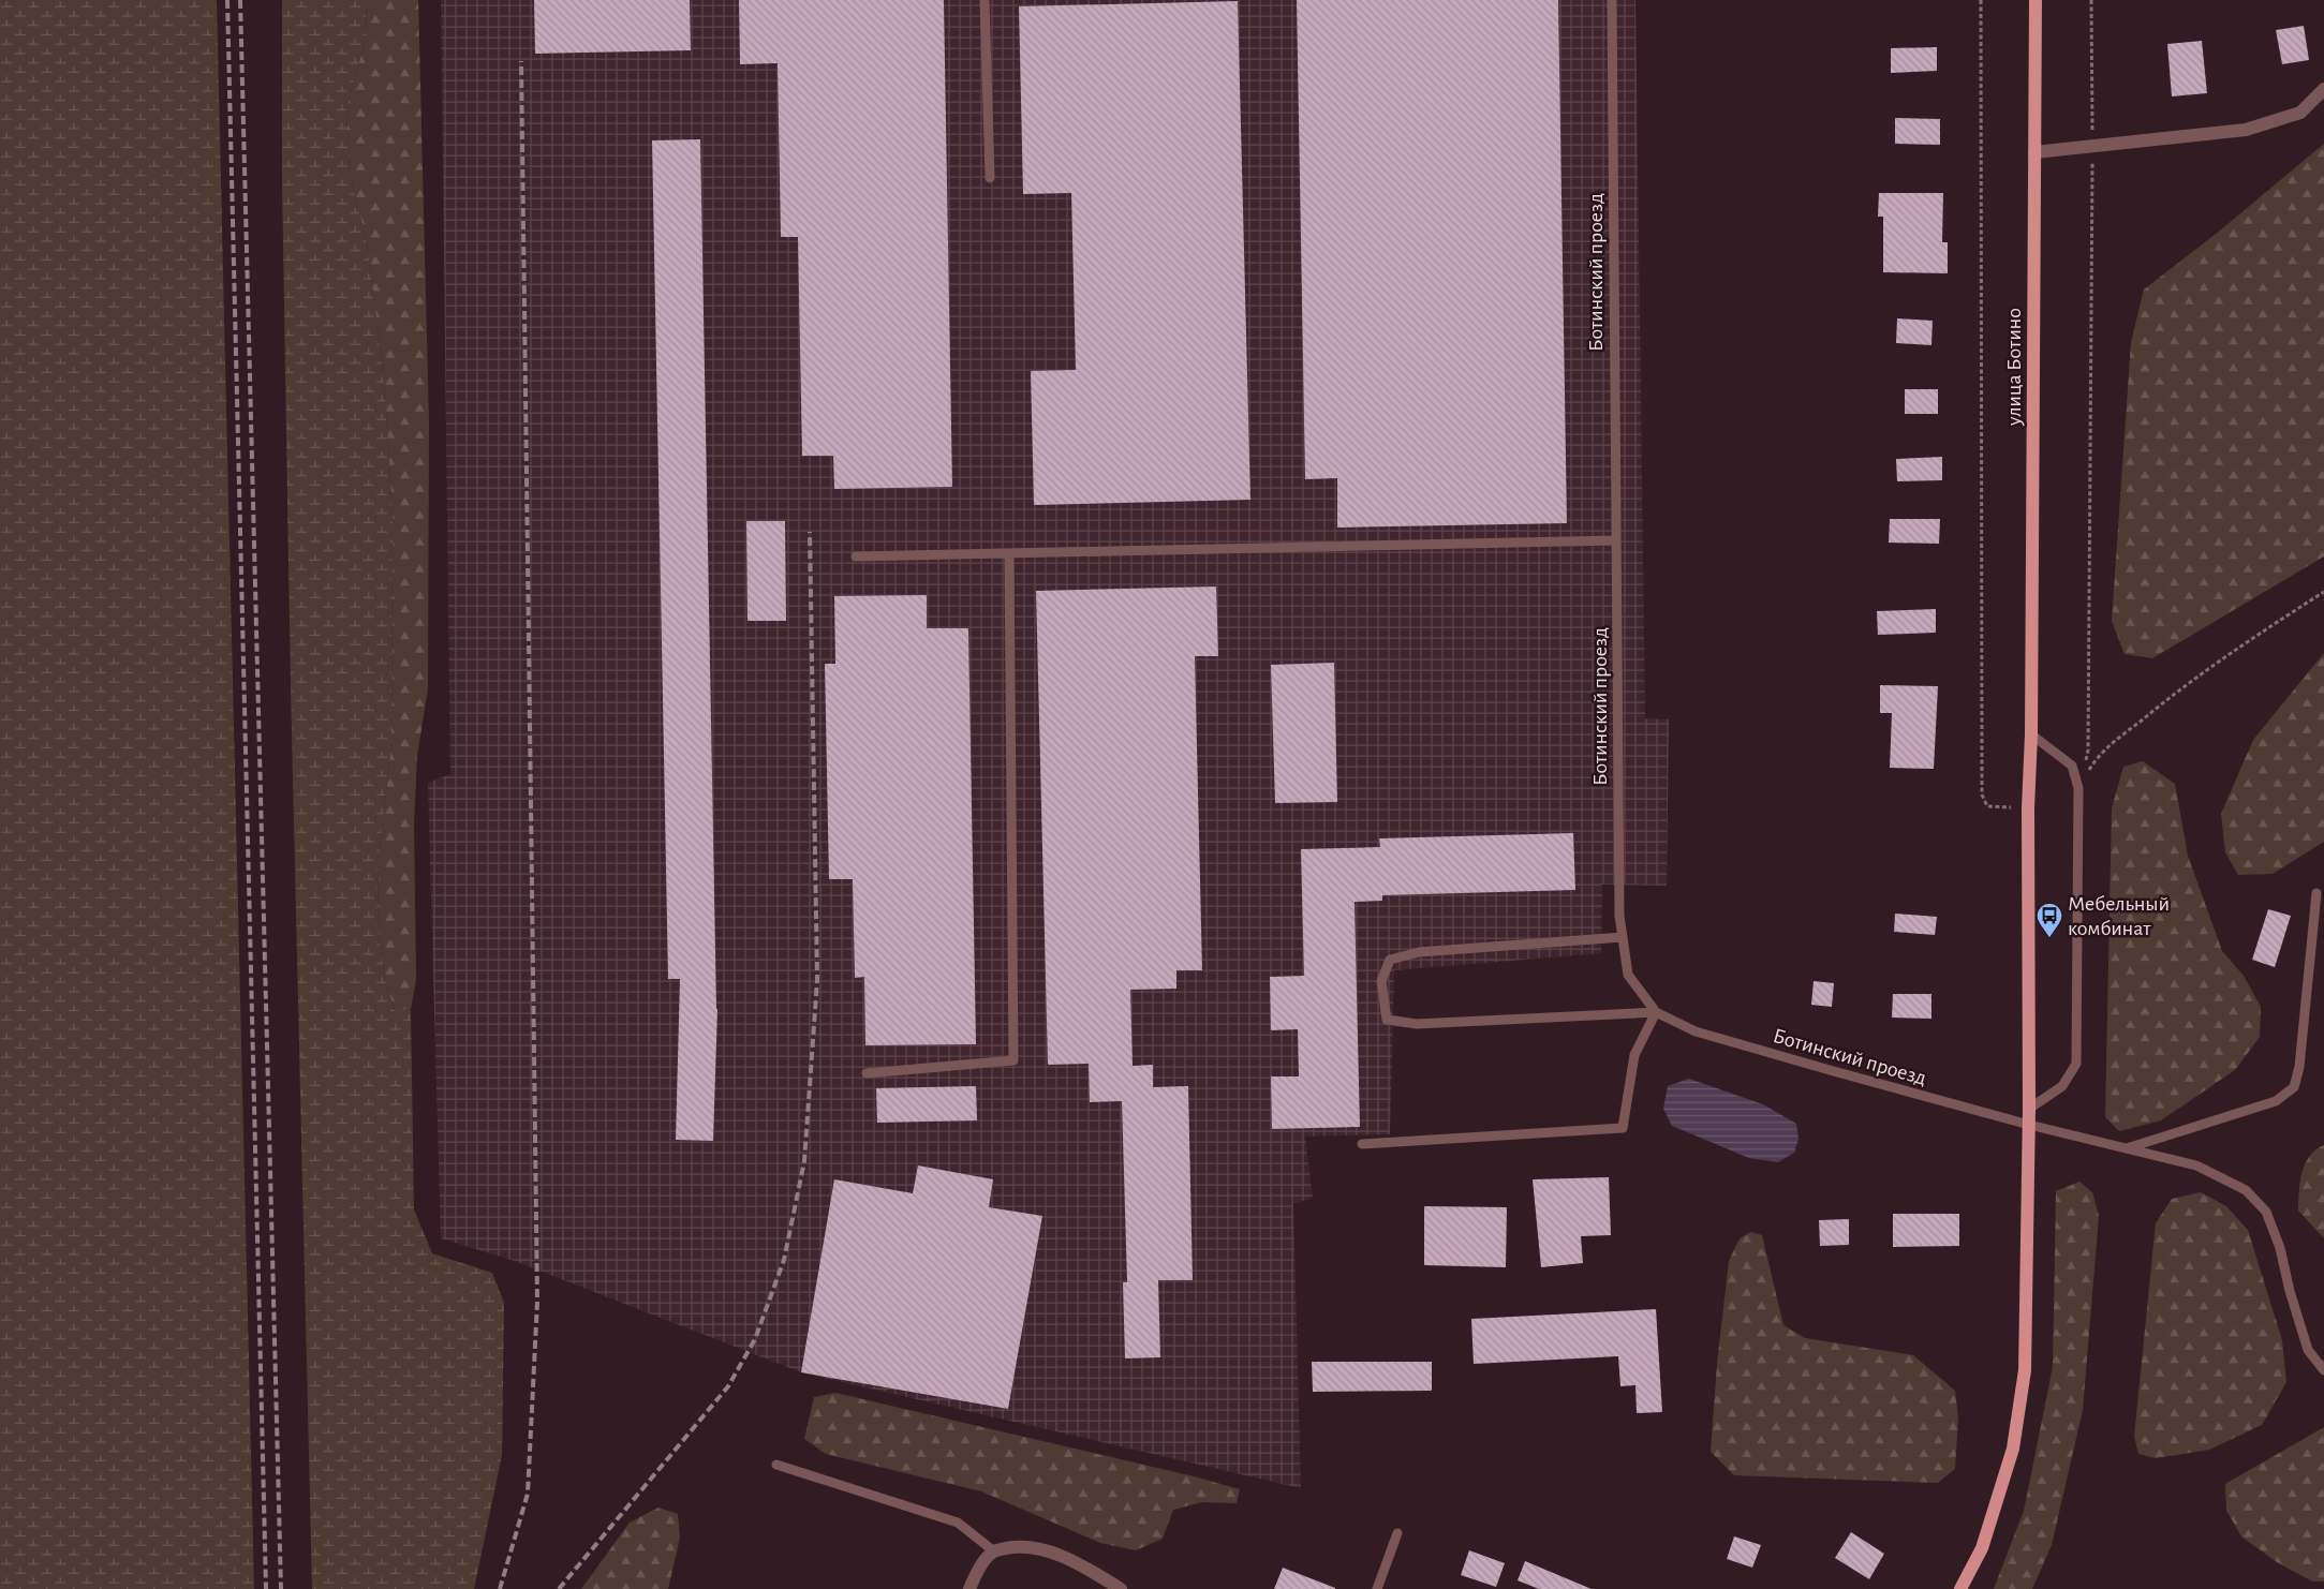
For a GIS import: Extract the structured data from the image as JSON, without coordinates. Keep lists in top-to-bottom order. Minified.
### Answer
{"streets":{"main road":["улица Ботино"],"lane":["Ботинский проезд"]},"crossings":[["Ботинский проезд","улица Ботино"]],"places":{"bus stop":["Мебельный комбинат"]}}
